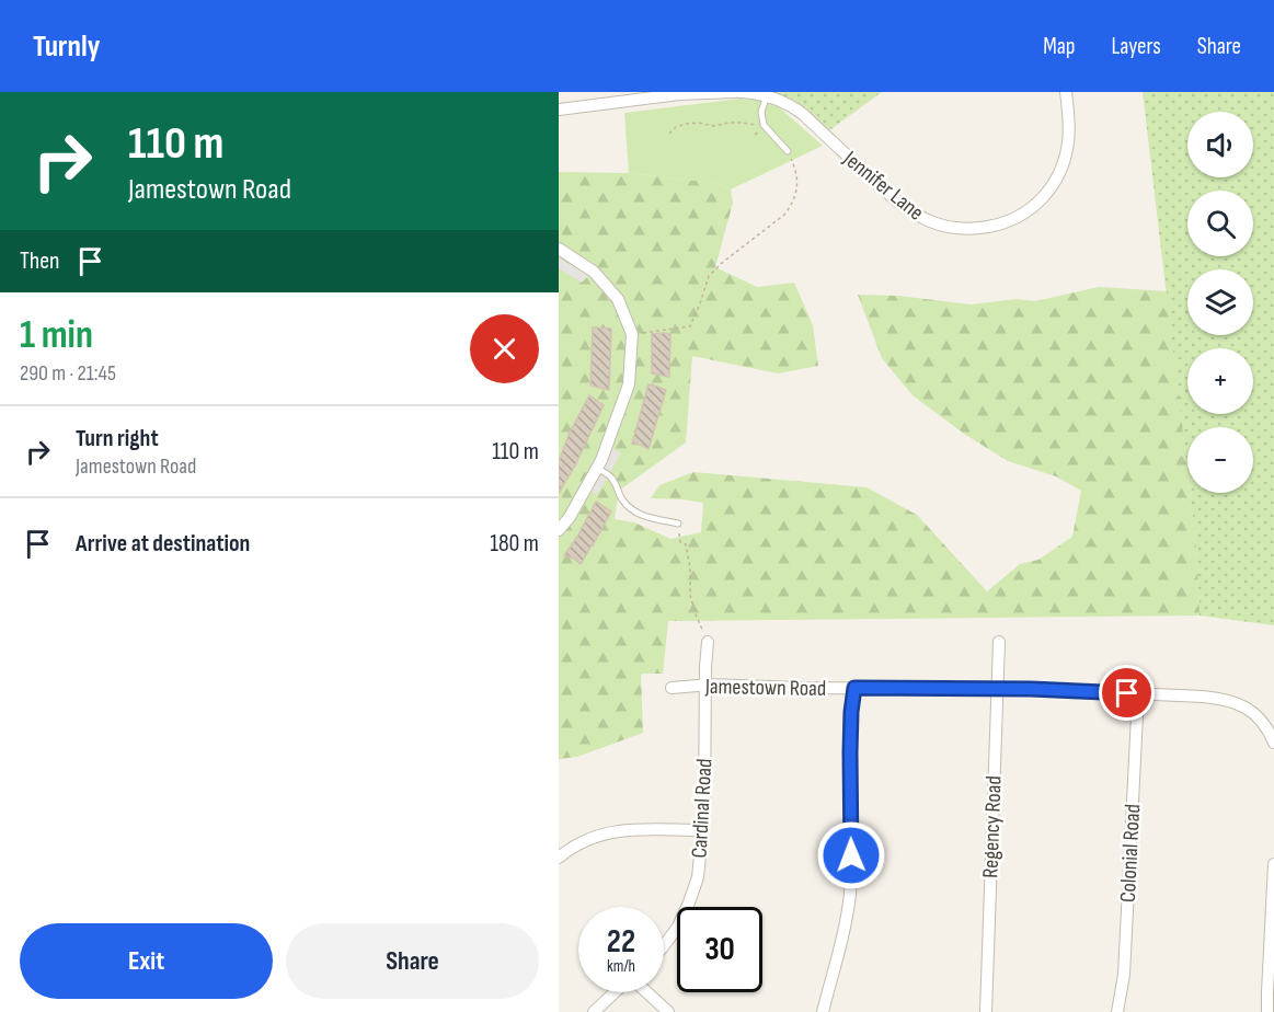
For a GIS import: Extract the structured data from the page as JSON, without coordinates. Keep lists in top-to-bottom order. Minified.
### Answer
{"streets":{"street":["Jennifer Lane","Jamestown Road","Cardinal Road","Regency Road","Colonial Road"]},"crossings":[["Jamestown Road","Cardinal Road"],["Jamestown Road","Regency Road"],["Jamestown Road","Colonial Road"]],"page":{"header":"Turnly","nav":["Map","Layers","Share"],"turn":["110 m","Jamestown Road"],"map_buttons":["+","−"],"then":"Then","heading":["1 min","290 m · 21:45"],"list":[{"name":"Turn right","note":"Jamestown Road","value":"110 m"},{"name":"Arrive at destination","value":"180 m"}],"speed":"22 km/h","limit":"30","buttons":["Exit","Share"]}}
